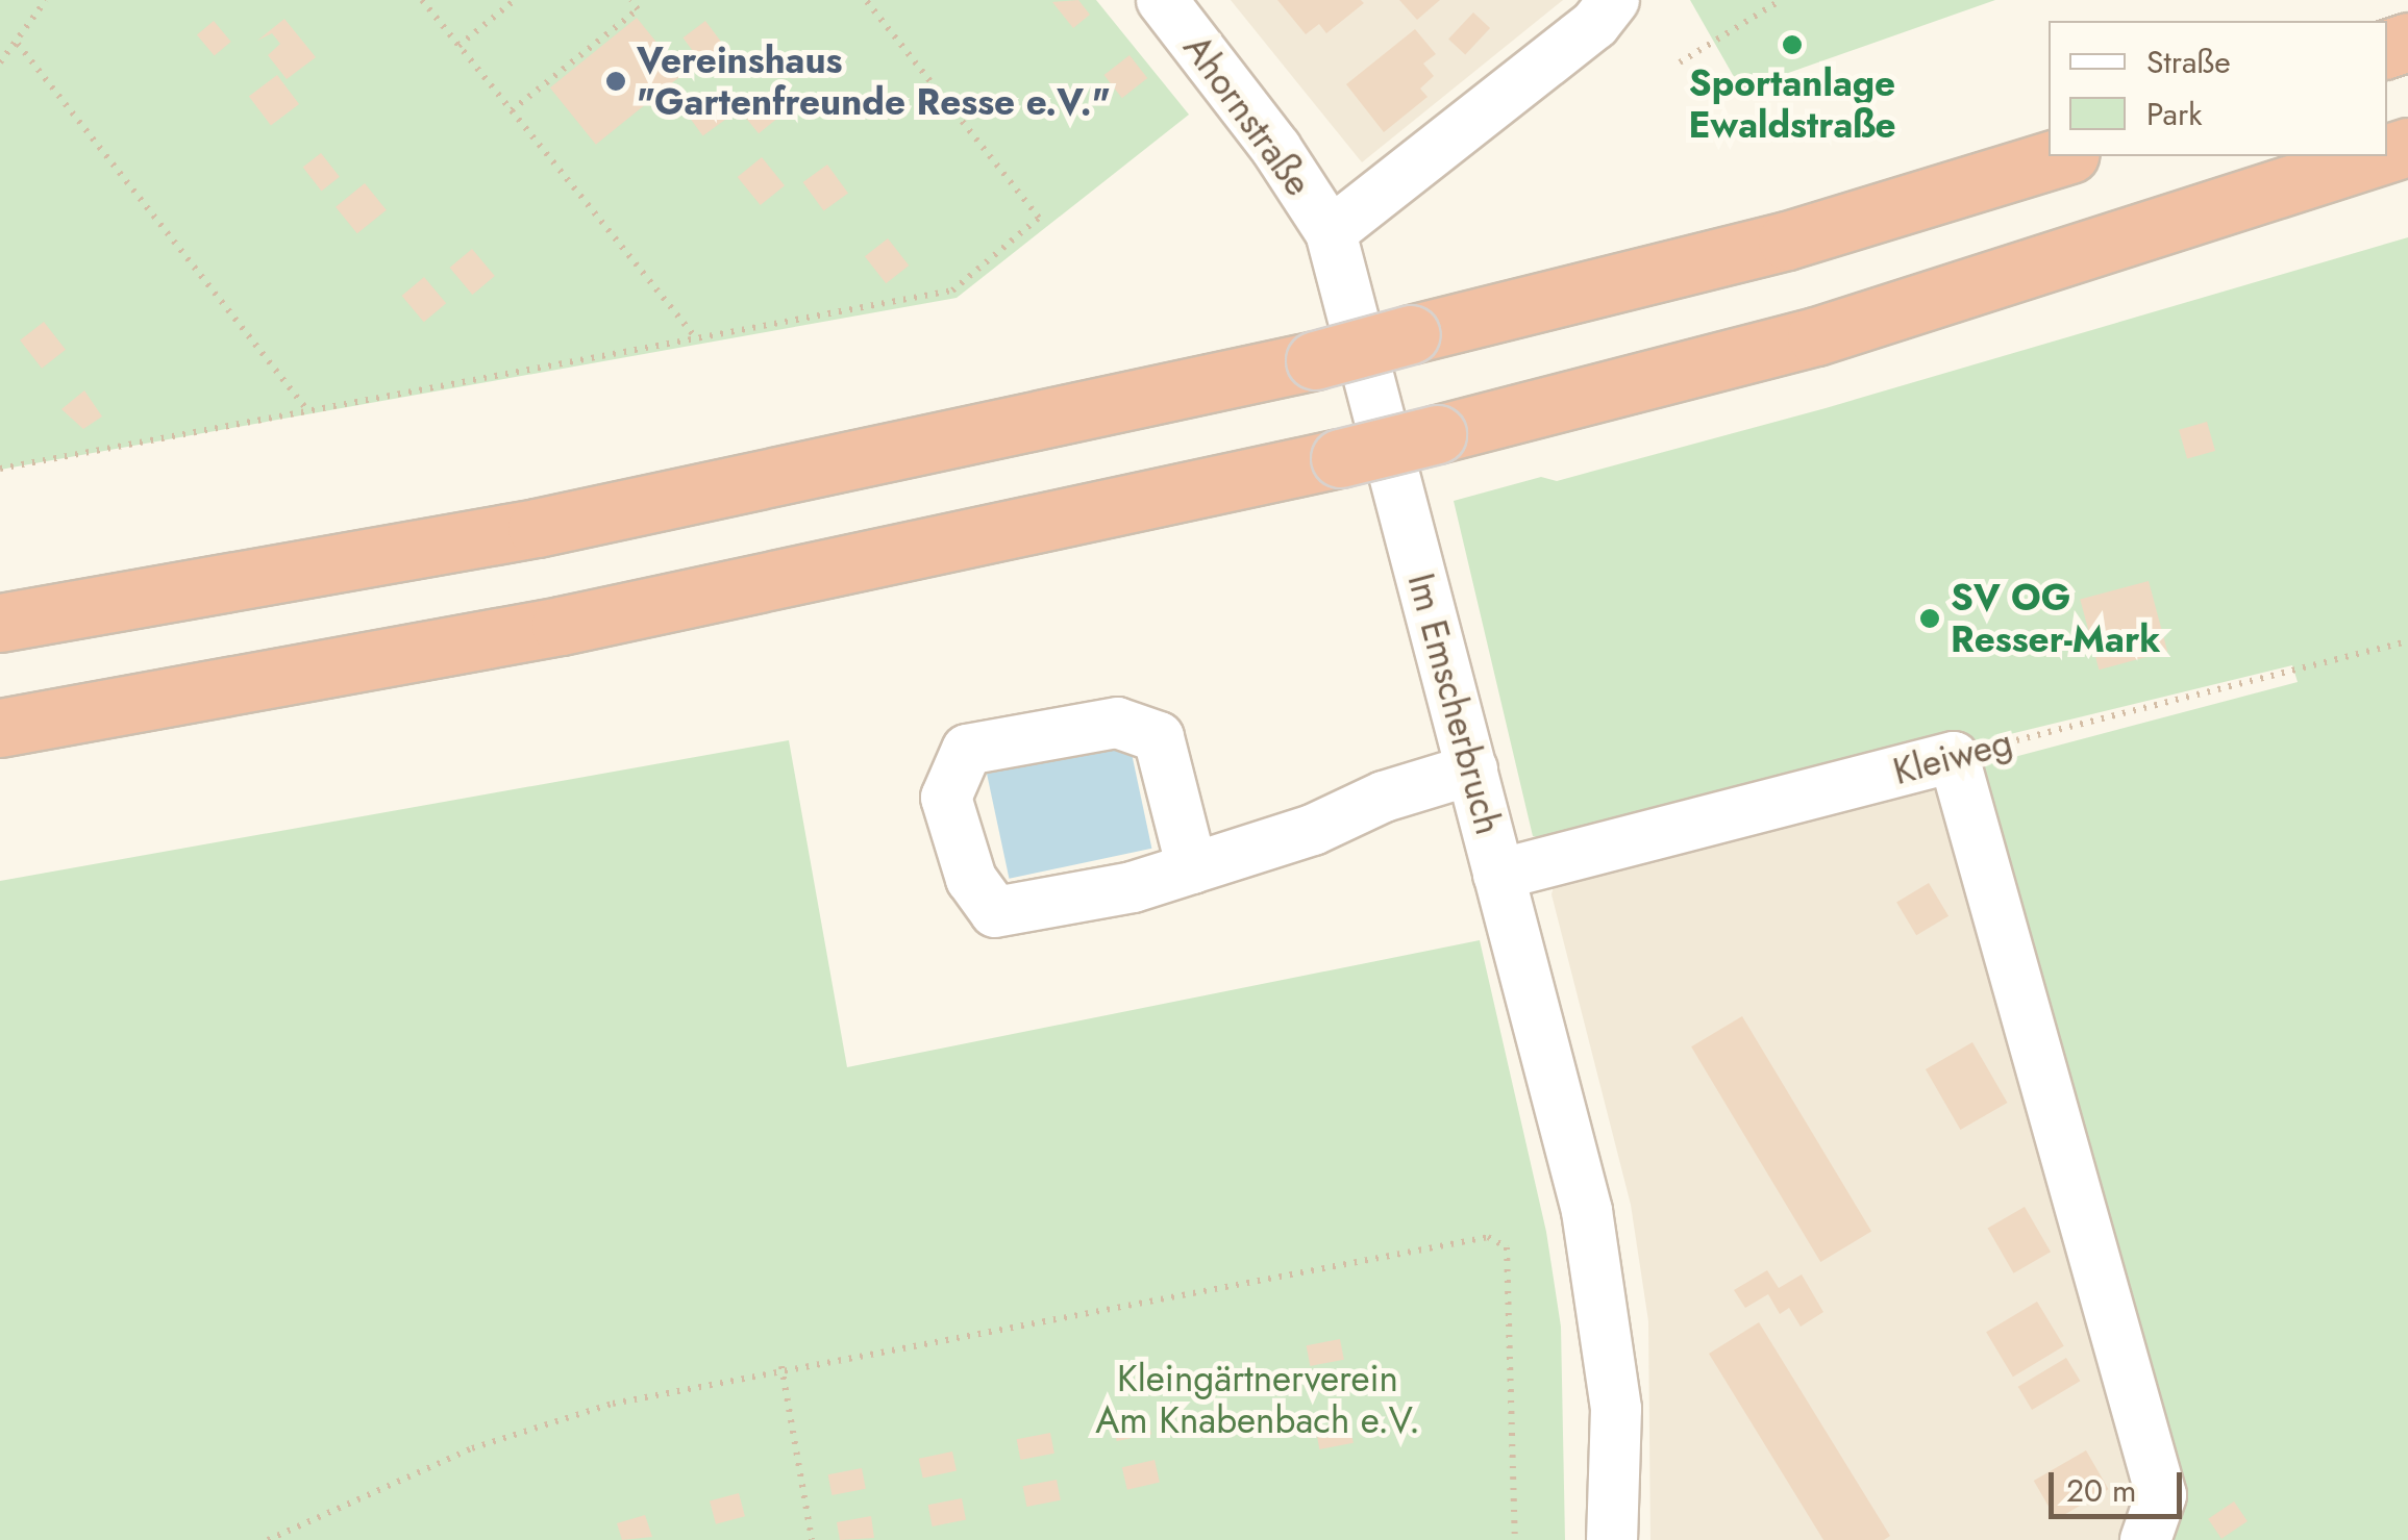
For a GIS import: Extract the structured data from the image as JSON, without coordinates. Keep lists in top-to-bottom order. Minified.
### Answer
{"streets":{"street":["Ahornstraße","Im Emscherbruch","Kleiweg"]},"crossings":[["Ahornstraße","Im Emscherbruch"],["Im Emscherbruch","Kleiweg"]],"parks":["Kleingärtnerverein Am Knabenbach e.V."],"places":["Sportanlage Ewaldstraße","Vereinshaus \"Gartenfreunde Resse e.V.\"","SV OG Resser-Mark"],"legend":["Straße","Park"],"scale_bar":"20 m"}
